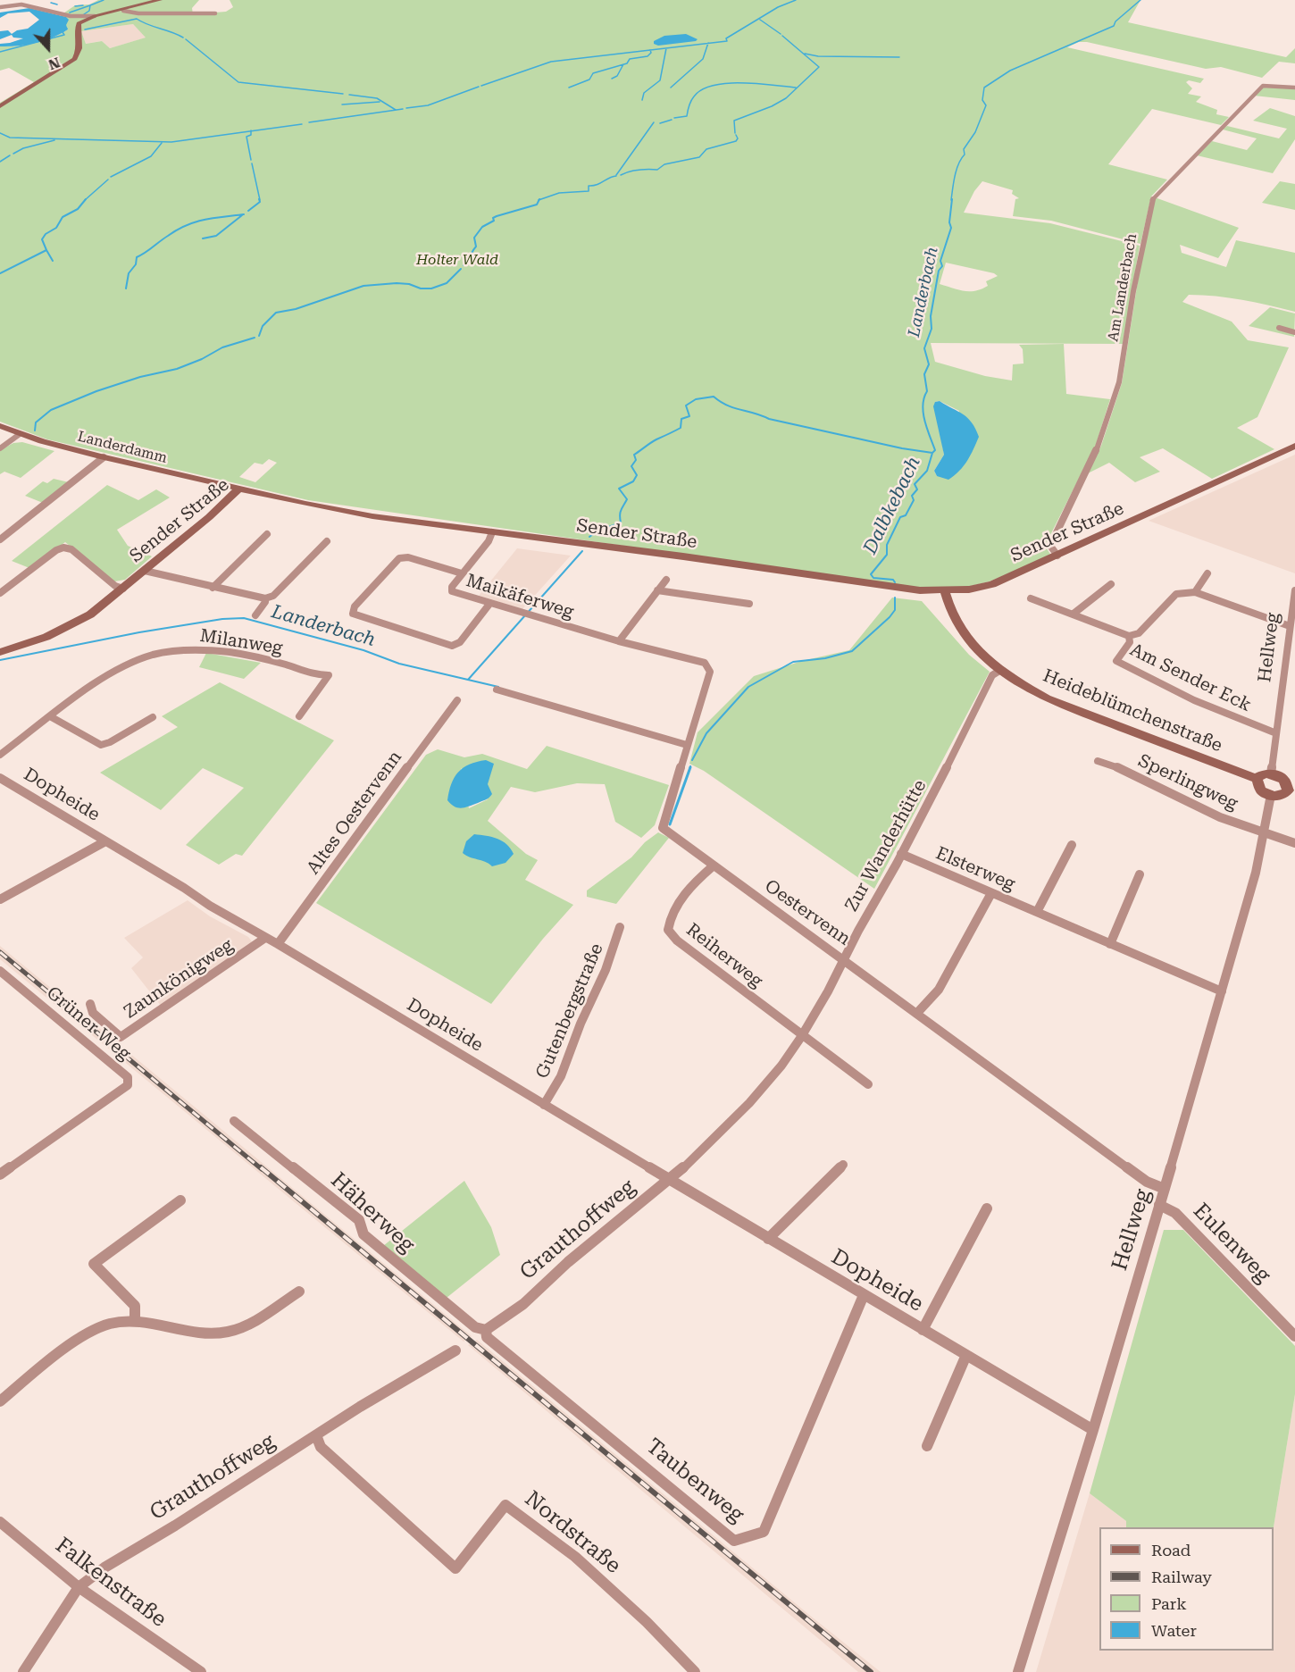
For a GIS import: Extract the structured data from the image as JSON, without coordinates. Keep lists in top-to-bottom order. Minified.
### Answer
{"streets":{"main road":["Landerdamm","Sender Straße","Heideblümchenstraße"],"street":["Am Landerbach","Maikäferweg","Milanweg","Hellweg","Am Sender Eck","Sperlingweg","Dopheide","Altes Oestervenn","Zur Wanderhütte","Elsterweg","Oestervenn","Reiherweg","Zaunkönigweg","Gutenbergstraße","Grüner Weg","Häherweg","Grauthoffweg","Eulenweg","Taubenweg","Nordstraße","Falkenstraße"]},"crossings":[["Am Landerbach","Sender Straße"],["Landerdamm","Sender Straße"],["Sender Straße","Maikäferweg"],["Sender Straße","Heideblümchenstraße"],["Maikäferweg","Oestervenn"],["Hellweg","Am Sender Eck"],["Hellweg","Sperlingweg"],["Hellweg","Dopheide"],["Hellweg","Elsterweg"],["Hellweg","Oestervenn"],["Hellweg","Eulenweg"],["Heideblümchenstraße","Zur Wanderhütte"],["Dopheide","Altes Oestervenn"],["Dopheide","Zur Wanderhütte"],["Dopheide","Zaunkönigweg"],["Dopheide","Gutenbergstraße"],["Dopheide","Grauthoffweg"],["Dopheide","Taubenweg"],["Zur Wanderhütte","Elsterweg"],["Zur Wanderhütte","Oestervenn"],["Zur Wanderhütte","Reiherweg"],["Zur Wanderhütte","Grauthoffweg"],["Oestervenn","Reiherweg"],["Häherweg","Grauthoffweg"],["Häherweg","Taubenweg"],["Grauthoffweg","Taubenweg"],["Grauthoffweg","Nordstraße"],["Grauthoffweg","Falkenstraße"]],"water":["Landerbach","Dalbkebach"],"parks":["Holter Wald"],"legend":["Road","Railway","Park","Water"],"north":"bottom"}
